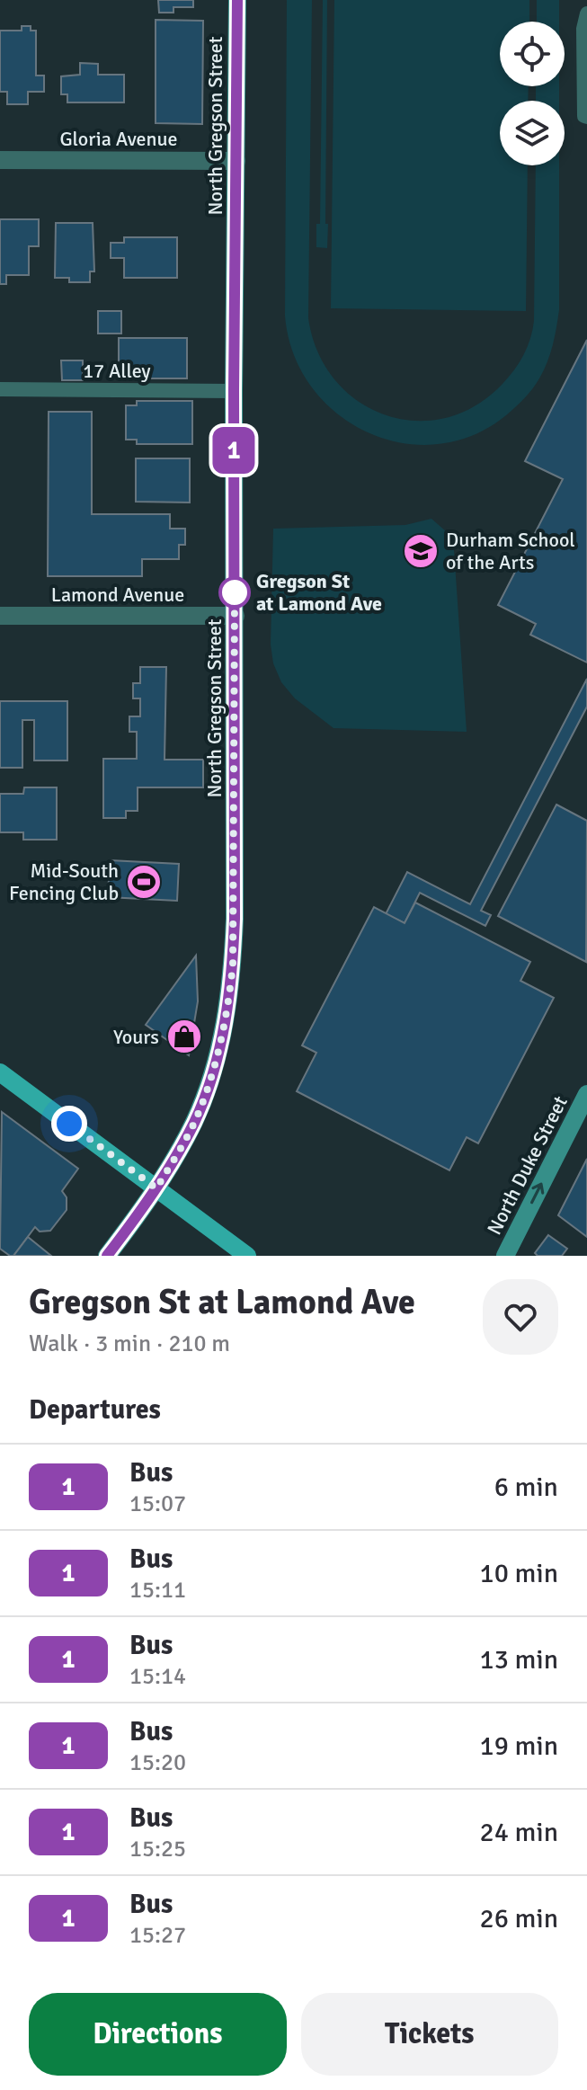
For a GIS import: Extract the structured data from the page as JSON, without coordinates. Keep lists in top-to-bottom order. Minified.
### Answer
{"streets":{"main road":["North Gregson Street","North Duke Street"],"street":["Gloria Avenue","Lamond Avenue"],"lane":["17 Alley"]},"crossings":[["North Gregson Street","Gloria Avenue"],["North Gregson Street","17 Alley"],["North Gregson Street","Lamond Avenue"]],"one_way":["North Duke Street"],"places":{"school or university":["Durham School of the Arts"],"other":["Gregson St at Lamond Ave"],"sports":["Mid-South Fencing Club"],"shop":["Yours"]},"lines":["bus line 1"],"page":{"on_map":"1","heading":[["Gregson St at Lamond Ave","Walk · 3 min · 210 m"],"Departures"],"list":[{"mark":"1","name":"Bus","note":"15:07","value":"6 min"},{"mark":"1","name":"Bus","note":"15:11","value":"10 min"},{"mark":"1","name":"Bus","note":"15:14","value":"13 min"},{"mark":"1","name":"Bus","note":"15:20","value":"19 min"},{"mark":"1","name":"Bus","note":"15:25","value":"24 min"},{"mark":"1","name":"Bus","note":"15:27","value":"26 min"}],"buttons":["Directions","Tickets"]}}
